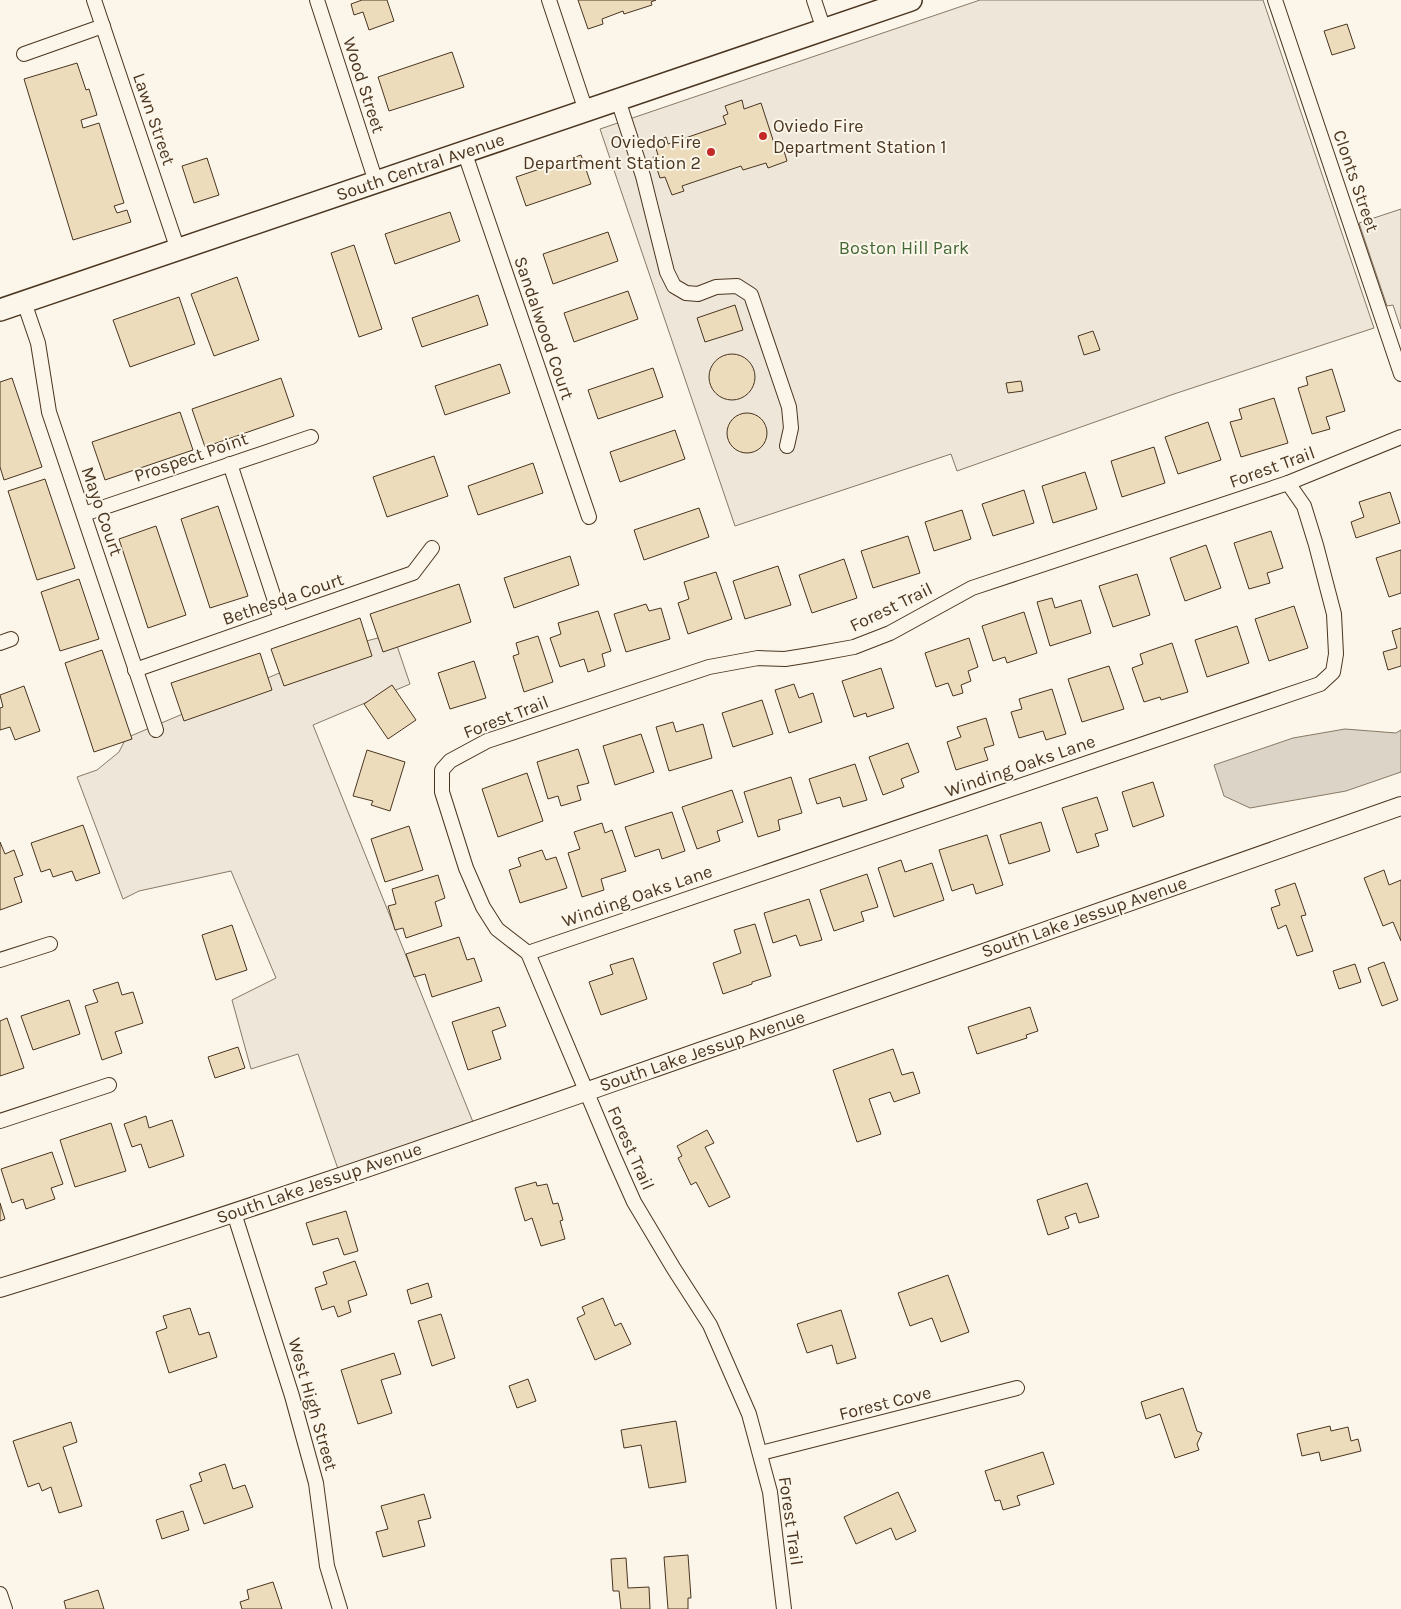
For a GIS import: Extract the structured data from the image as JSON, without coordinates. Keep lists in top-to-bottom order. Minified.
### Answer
{"streets":{"main road":["South Central Avenue"],"street":["Wood Street","Lawn Street","Clonts Street","Sandalwood Court","Prospect Point","Forest Trail","Mayo Court","Bethesda Court","Winding Oaks Lane","South Lake Jessup Avenue","Forest Cove","West High Street"]},"crossings":[["Wood Street","South Central Avenue"],["Lawn Street","South Central Avenue"],["South Central Avenue","Sandalwood Court"],["South Central Avenue","Mayo Court"],["Prospect Point","Mayo Court"],["Forest Trail","Winding Oaks Lane"],["Forest Trail","South Lake Jessup Avenue"],["Forest Trail","Forest Cove"],["Mayo Court","Bethesda Court"],["South Lake Jessup Avenue","West High Street"]],"parks":["Boston Hill Park"],"places":["Oviedo Fire Department Station 1","Oviedo Fire Department Station 2"]}
